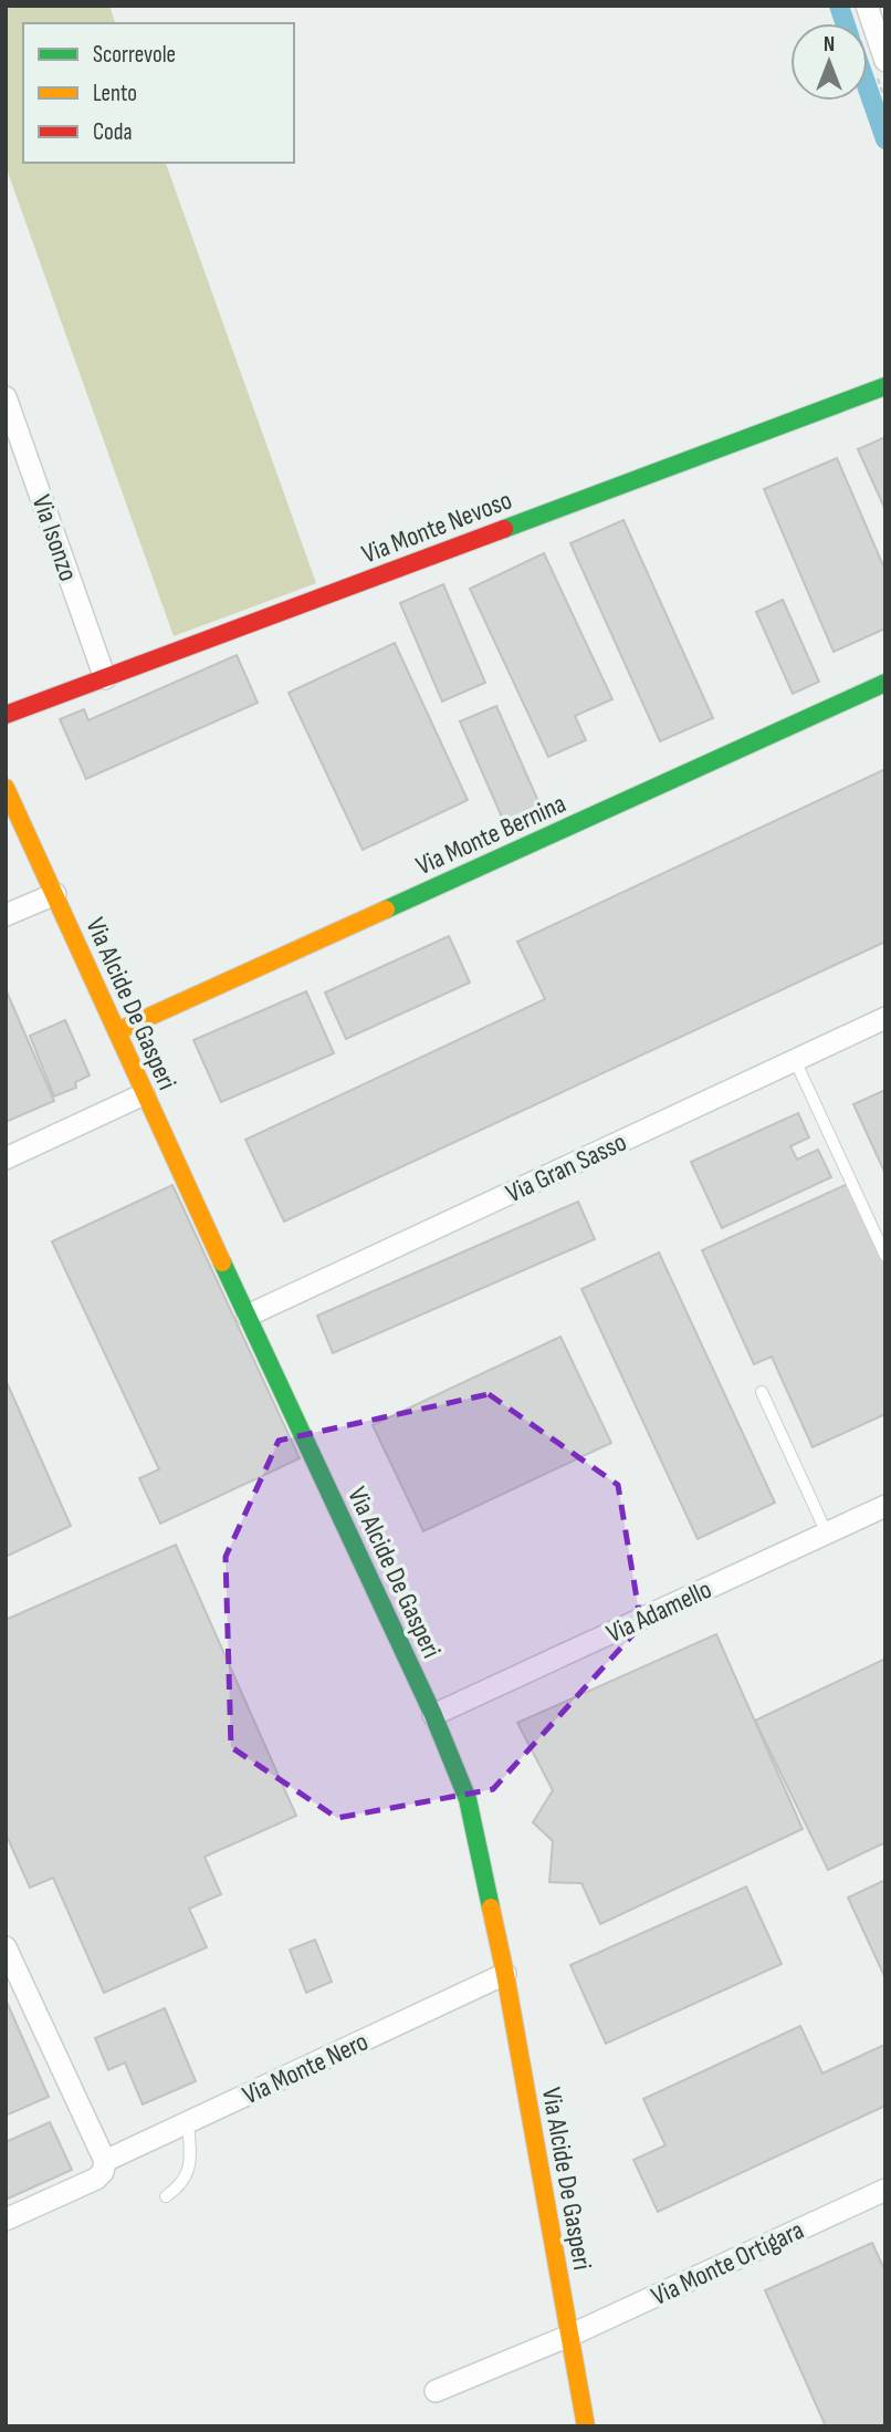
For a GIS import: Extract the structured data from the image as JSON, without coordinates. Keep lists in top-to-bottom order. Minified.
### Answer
{"streets":{"street":["Via Monte Nevoso","Via Isonzo","Via Monte Bernina","Via Alcide De Gasperi","Via Gran Sasso","Via Adamello","Via Monte Nero","Via Monte Ortigara"]},"crossings":[["Via Monte Nevoso","Via Isonzo"],["Via Monte Bernina","Via Alcide De Gasperi"],["Via Alcide De Gasperi","Via Gran Sasso"],["Via Alcide De Gasperi","Via Adamello"],["Via Alcide De Gasperi","Via Monte Nero"],["Via Alcide De Gasperi","Via Monte Ortigara"]],"legend":["Scorrevole","Lento","Coda"],"north":"top"}
